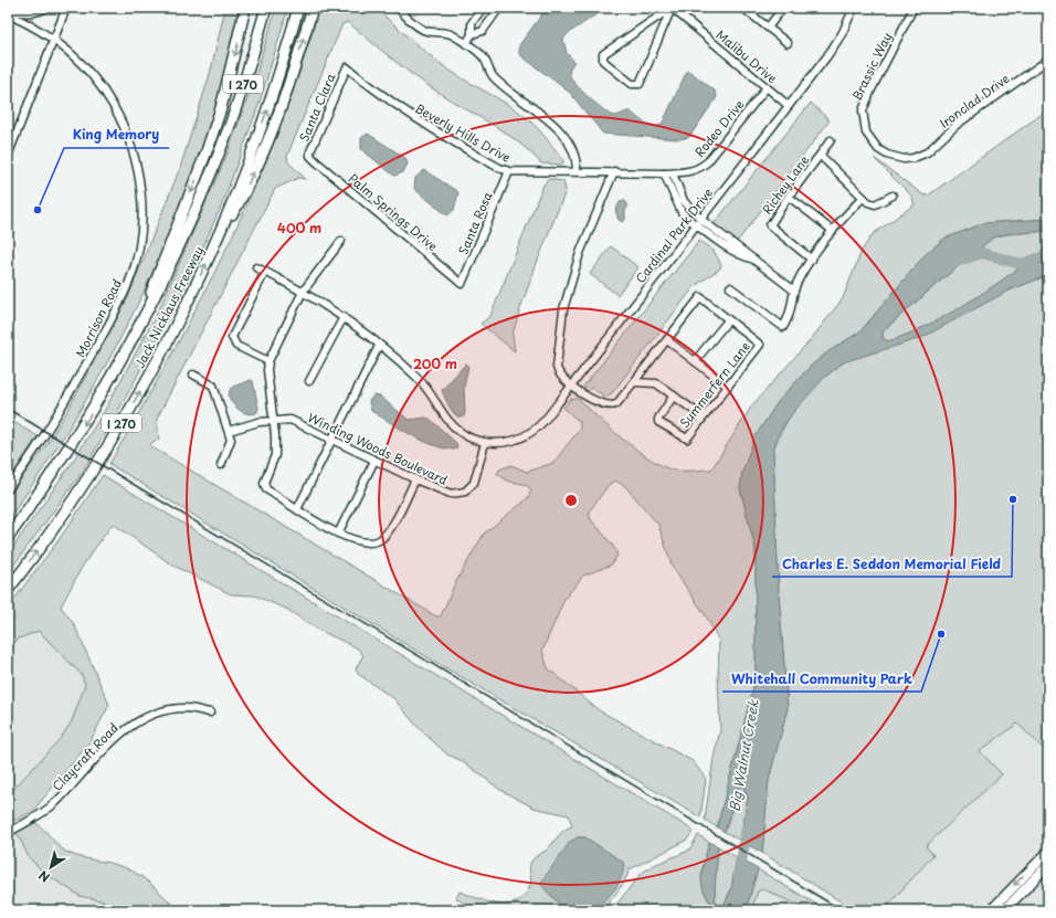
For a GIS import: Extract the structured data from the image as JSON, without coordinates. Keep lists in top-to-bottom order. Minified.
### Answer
{"streets":{"highway":["I 270","Jack Nicklaus Freeway"],"street":["Malibu Drive","Brassic Way","Ironclad Drive","Santa Clara","Rodeo Drive","Beverly Hills Drive","Richey Lane","Palm Springs Drive","Santa Rosa","Cardinal Park Drive","Morrison Road","Summerfern Lane","Winding Woods Boulevard","Claycraft Road"]},"crossings":[["Malibu Drive","Rodeo Drive"],["Malibu Drive","Cardinal Park Drive"],["Brassic Way","Ironclad Drive"],["Santa Clara","Beverly Hills Drive"],["Santa Clara","Palm Springs Drive"],["Rodeo Drive","Beverly Hills Drive"],["Beverly Hills Drive","Santa Rosa"],["Palm Springs Drive","Santa Rosa"],["Cardinal Park Drive","Winding Woods Boulevard"]],"water":["Big Walnut Creek"],"places":["King Memory","Charles E. Seddon Memorial Field","Whitehall Community Park"],"north":"bottom left","rings":["400 m","200 m"]}
